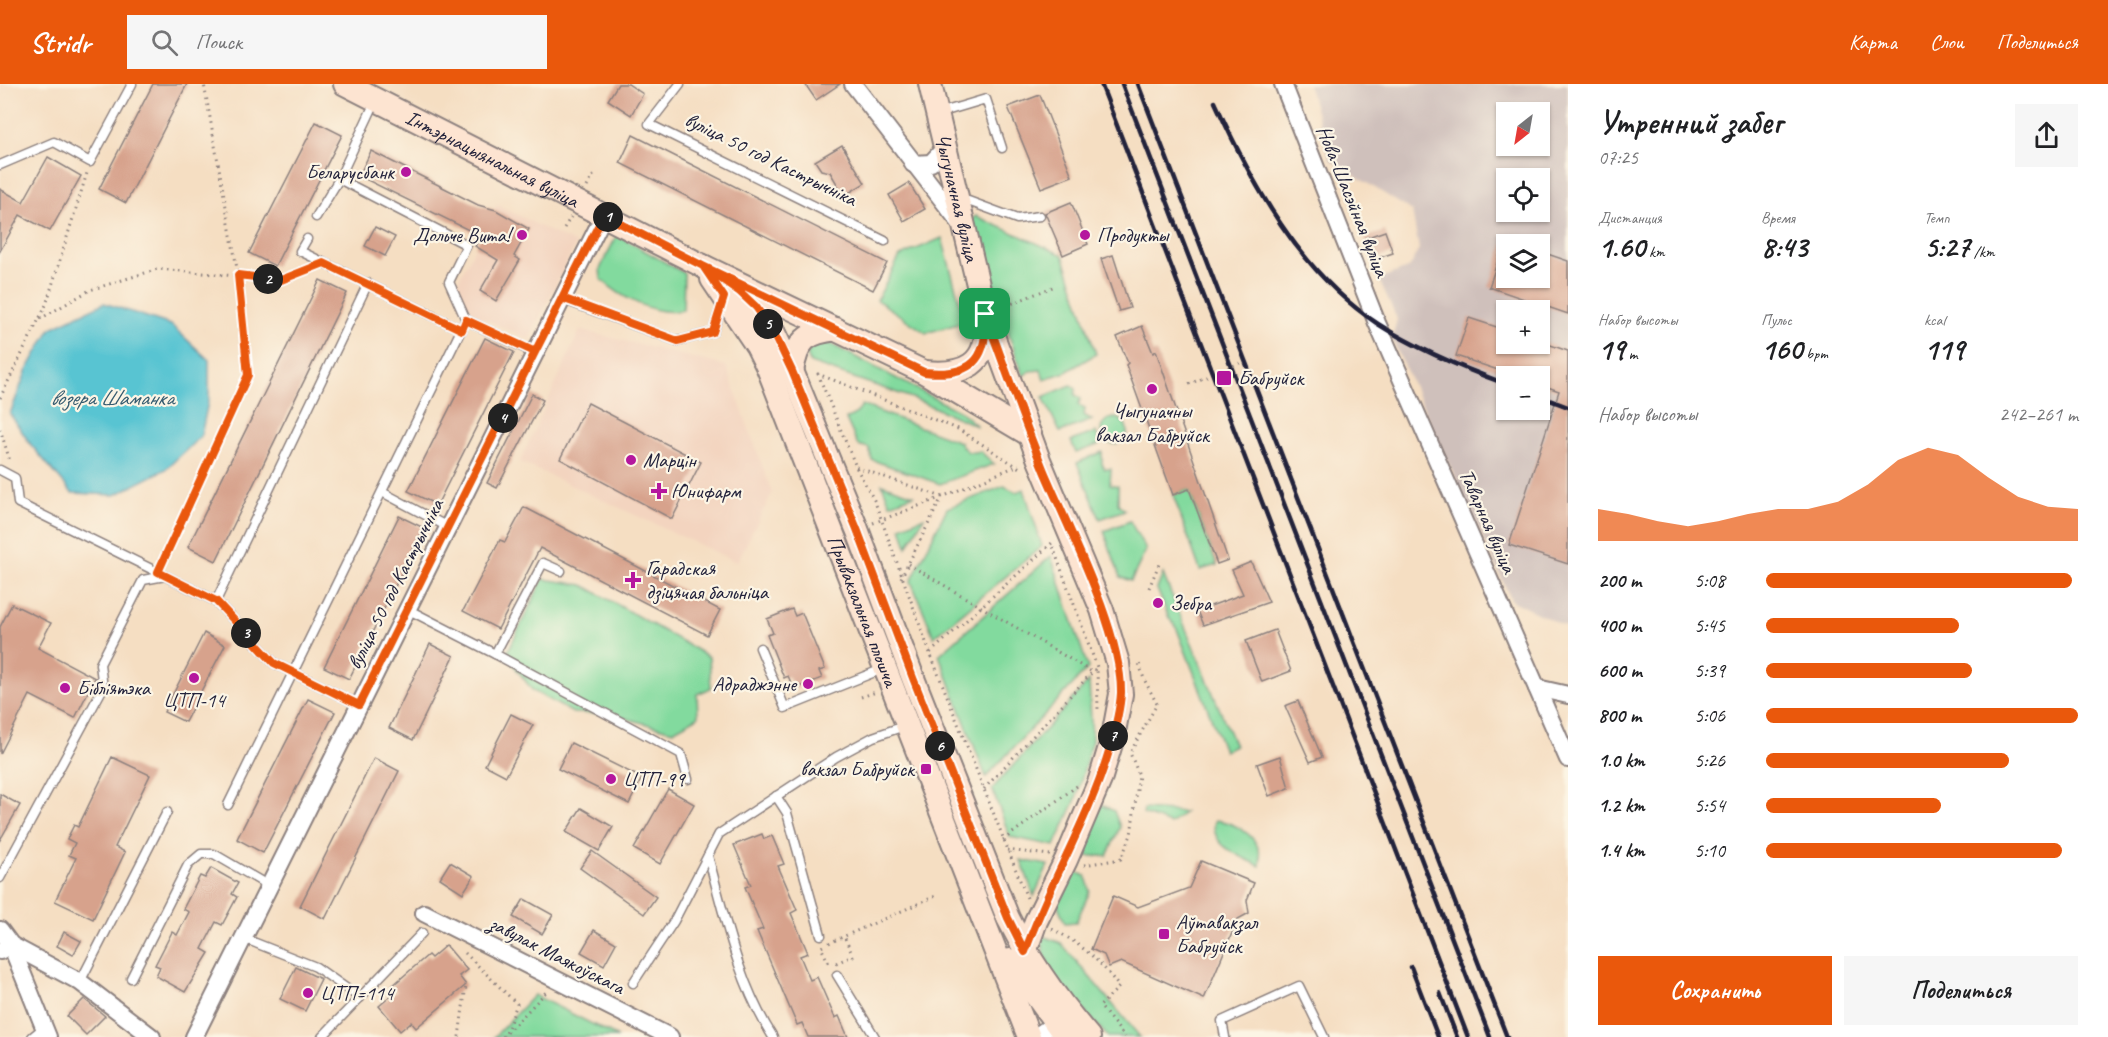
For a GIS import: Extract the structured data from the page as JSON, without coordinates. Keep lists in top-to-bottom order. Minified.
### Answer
{"streets":{"main road":["Інтэрнацыянальная вуліца","Чыгуначная вуліца","Прывакзальная плошча"],"street":["вуліца 50 год Кастрычніка","Нова-Шасэйная вуліца","Таварная вуліца","завулак Маякоўскага"]},"crossings":[["Інтэрнацыянальная вуліца","вуліца 50 год Кастрычніка"],["Інтэрнацыянальная вуліца","Прывакзальная плошча"],["Чыгуначная вуліца","Прывакзальная плошча"],["Нова-Шасэйная вуліца","Таварная вуліца"]],"water":["возера Шаманка"],"places":{"other":["Беларусбанк","Дольче Вита!","Продукты","Чыгуначны вакзал Бабруйск","Марцін","Зебра","ЦТП-14","Адраджэнне","Бібліятэка","ЦТП-99","ЦТП=114"],"transit":["Бабруйск","вакзал Бабруйск","Аўтавакзал Бабруйск"],"health":["Юнифарм","Гарадская дзіцячая бальніца"]},"north":"bottom left","page":{"header":"Stridr","search":"Поиск","nav":["Карта","Слои","Поделиться"],"heading":["Утренний забег","07:25"],"map_buttons":["+","−"],"stats":[["Дистанция","1.60 km"],["Время","8:43"],["Темп","5:27 /km"],["Набор высоты","19 m"],["Пульс","160 bpm"],["kcal","119"]],"pins":["1","2","5","4","3","7","6"],"chart":["Набор высоты","242–261 m"],"list":[{"name":"200 m","note":"5:08"},{"name":"400 m","note":"5:45"},{"name":"600 m","note":"5:39"},{"name":"800 m","note":"5:06"},{"name":"1.0 km","note":"5:26"},{"name":"1.2 km","note":"5:54"},{"name":"1.4 km","note":"5:10"}],"buttons":["Сохранить","Поделиться"]}}
